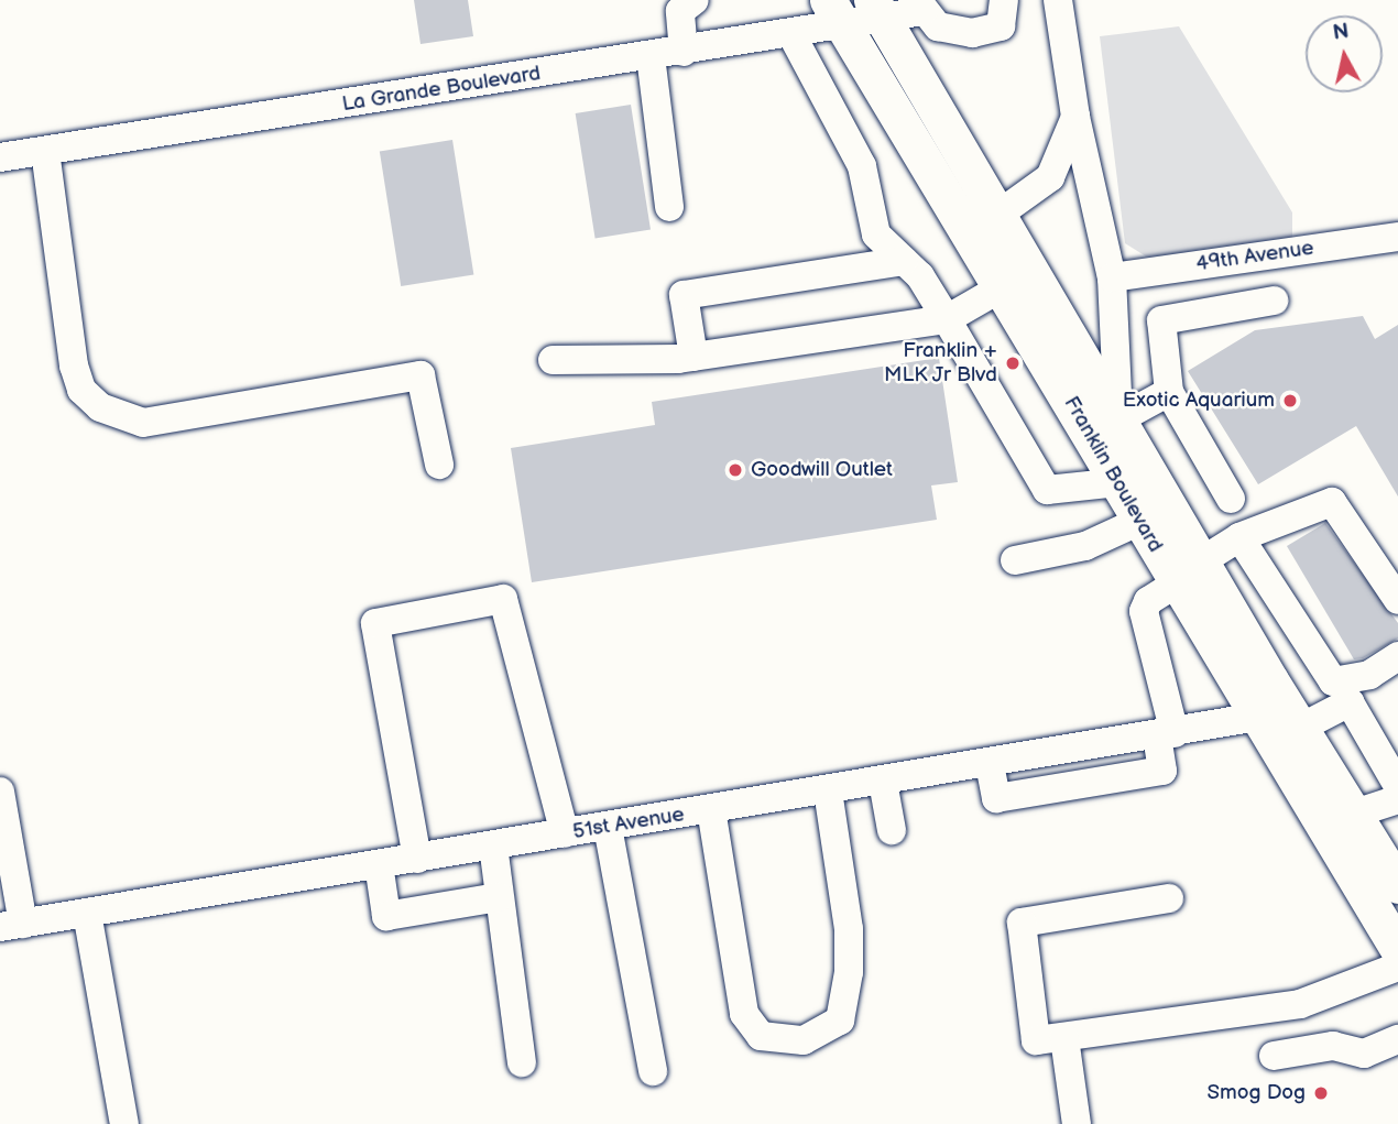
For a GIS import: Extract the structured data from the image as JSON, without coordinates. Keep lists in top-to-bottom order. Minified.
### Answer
{"streets":{"main road":["Franklin Boulevard"],"street":["La Grande Boulevard","49th Avenue","51st Avenue"]},"crossings":[["La Grande Boulevard","Franklin Boulevard"],["Franklin Boulevard","51st Avenue"]],"places":["Franklin + MLK Jr Blvd","Exotic Aquarium","Goodwill Outlet","Smog Dog"],"north":"top"}
